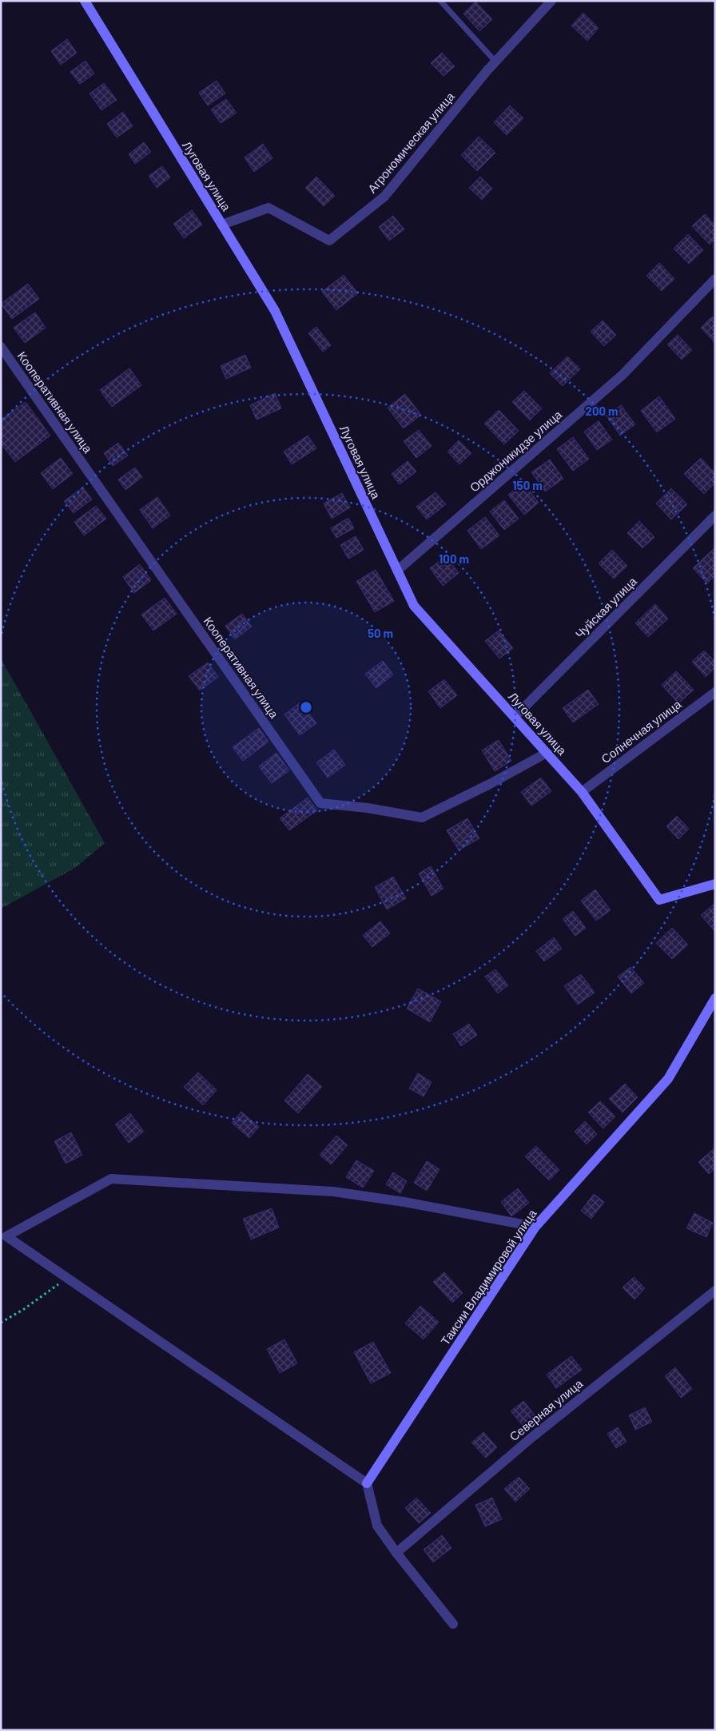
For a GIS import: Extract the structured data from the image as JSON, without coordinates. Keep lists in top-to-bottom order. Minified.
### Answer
{"streets":{"street":["Агрономическая улица","Луговая улица","Кооперативная улица","Орджоникидзе улица","Чуйская улица","Солнечная улица","Таисии Владимировой улица","Северная улица"]},"crossings":[["Агрономическая улица","Луговая улица"],["Луговая улица","Кооперативная улица"],["Луговая улица","Орджоникидзе улица"],["Луговая улица","Чуйская улица"],["Луговая улица","Солнечная улица"]],"rings":["200 m","150 m","100 m","50 m"]}
